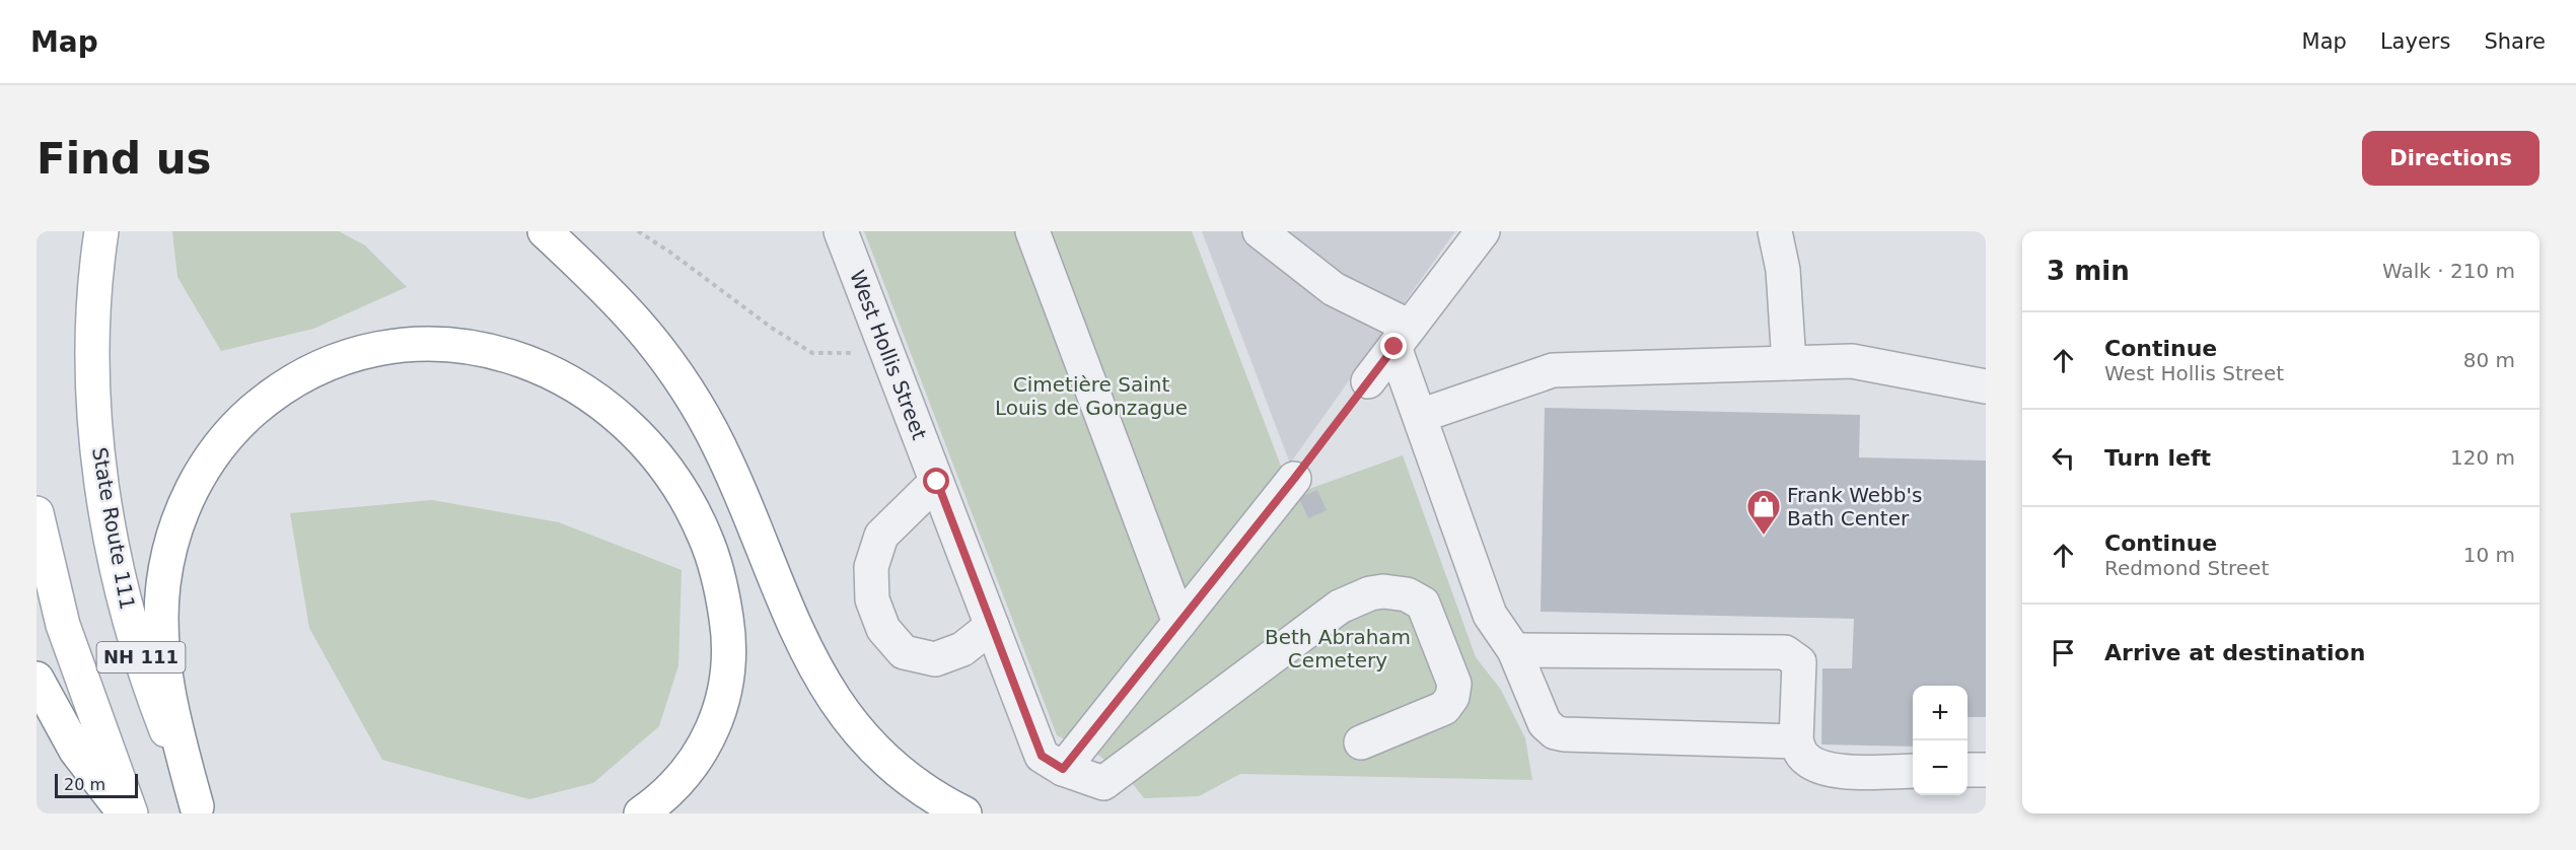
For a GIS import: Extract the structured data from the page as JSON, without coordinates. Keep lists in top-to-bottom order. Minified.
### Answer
{"streets":{"main road":["State Route 111","NH 111"],"street":["West Hollis Street"]},"parks":["Cimetière Saint Louis de Gonzague","Beth Abraham Cemetery"],"places":{"shop":["Frank Webb's Bath Center"]},"scale_bar":"20 m","page":{"header":"Map","nav":["Map","Layers","Share"],"buttons":"Directions","title":"Find us","heading":["3 min","Walk · 210 m"],"list":[["Continue","West Hollis Street","80 m"],["Turn left","120 m"],["Continue","Redmond Street","10 m"],"Arrive at destination"],"map_buttons":["+","−"],"scale":"20 m"}}
